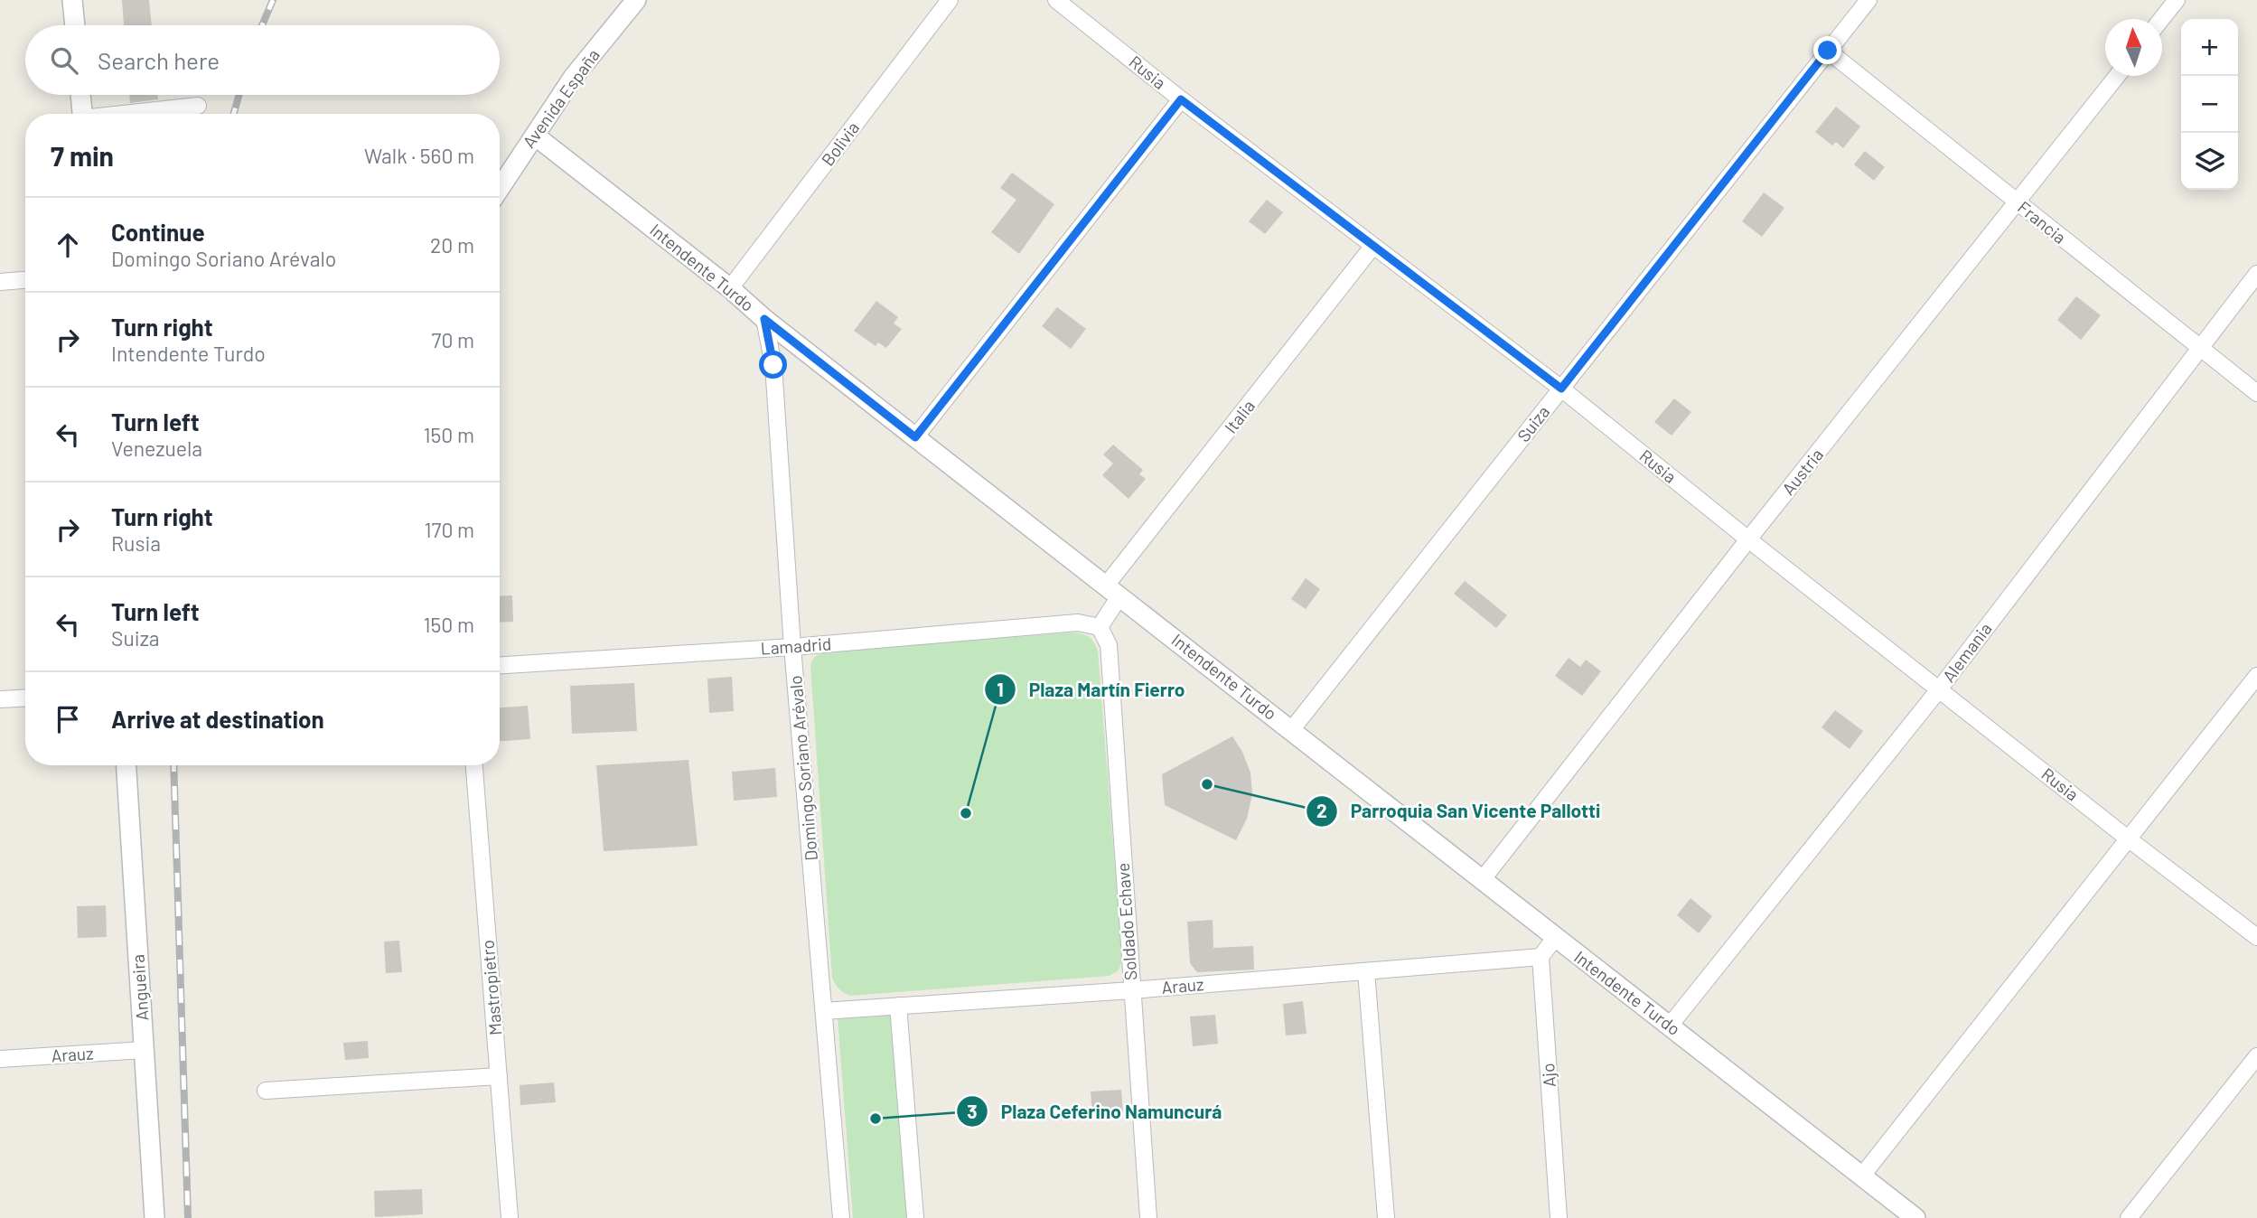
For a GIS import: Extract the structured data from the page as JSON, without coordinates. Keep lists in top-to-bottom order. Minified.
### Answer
{"streets":{"street":["Rusia","Avenida España","Bolivia","Francia","Intendente Turdo","Italia","Suiza","Austria","Lamadrid","Alemania","Domingo Soriano Arévalo","Soldado Echave","Arauz","Angueira","Mastropietro","Ajo"]},"crossings":[["Rusia","Italia"],["Rusia","Suiza"],["Rusia","Austria"],["Rusia","Alemania"],["Avenida España","Intendente Turdo"],["Bolivia","Intendente Turdo"],["Francia","Suiza"],["Francia","Austria"],["Francia","Alemania"],["Intendente Turdo","Italia"],["Intendente Turdo","Suiza"],["Intendente Turdo","Austria"],["Intendente Turdo","Alemania"],["Intendente Turdo","Domingo Soriano Arévalo"],["Italia","Lamadrid"],["Italia","Soldado Echave"],["Lamadrid","Domingo Soriano Arévalo"],["Lamadrid","Soldado Echave"],["Domingo Soriano Arévalo","Arauz"],["Soldado Echave","Arauz"],["Arauz","Angueira"],["Arauz","Ajo"]],"places":["Parroquia San Vicente Pallotti","Plaza Martín Fierro","Plaza Ceferino Namuncurá"],"north":"top","page":{"map_buttons":["+","−"],"search":"Search here","heading":["7 min","Walk · 560 m"],"list":[["Continue","Domingo Soriano Arévalo","20 m"],["Turn right","Intendente Turdo","70 m"],["Turn left","Venezuela","150 m"],["Turn right","Rusia","170 m"],["Turn left","Suiza","150 m"],"Arrive at destination"]}}
